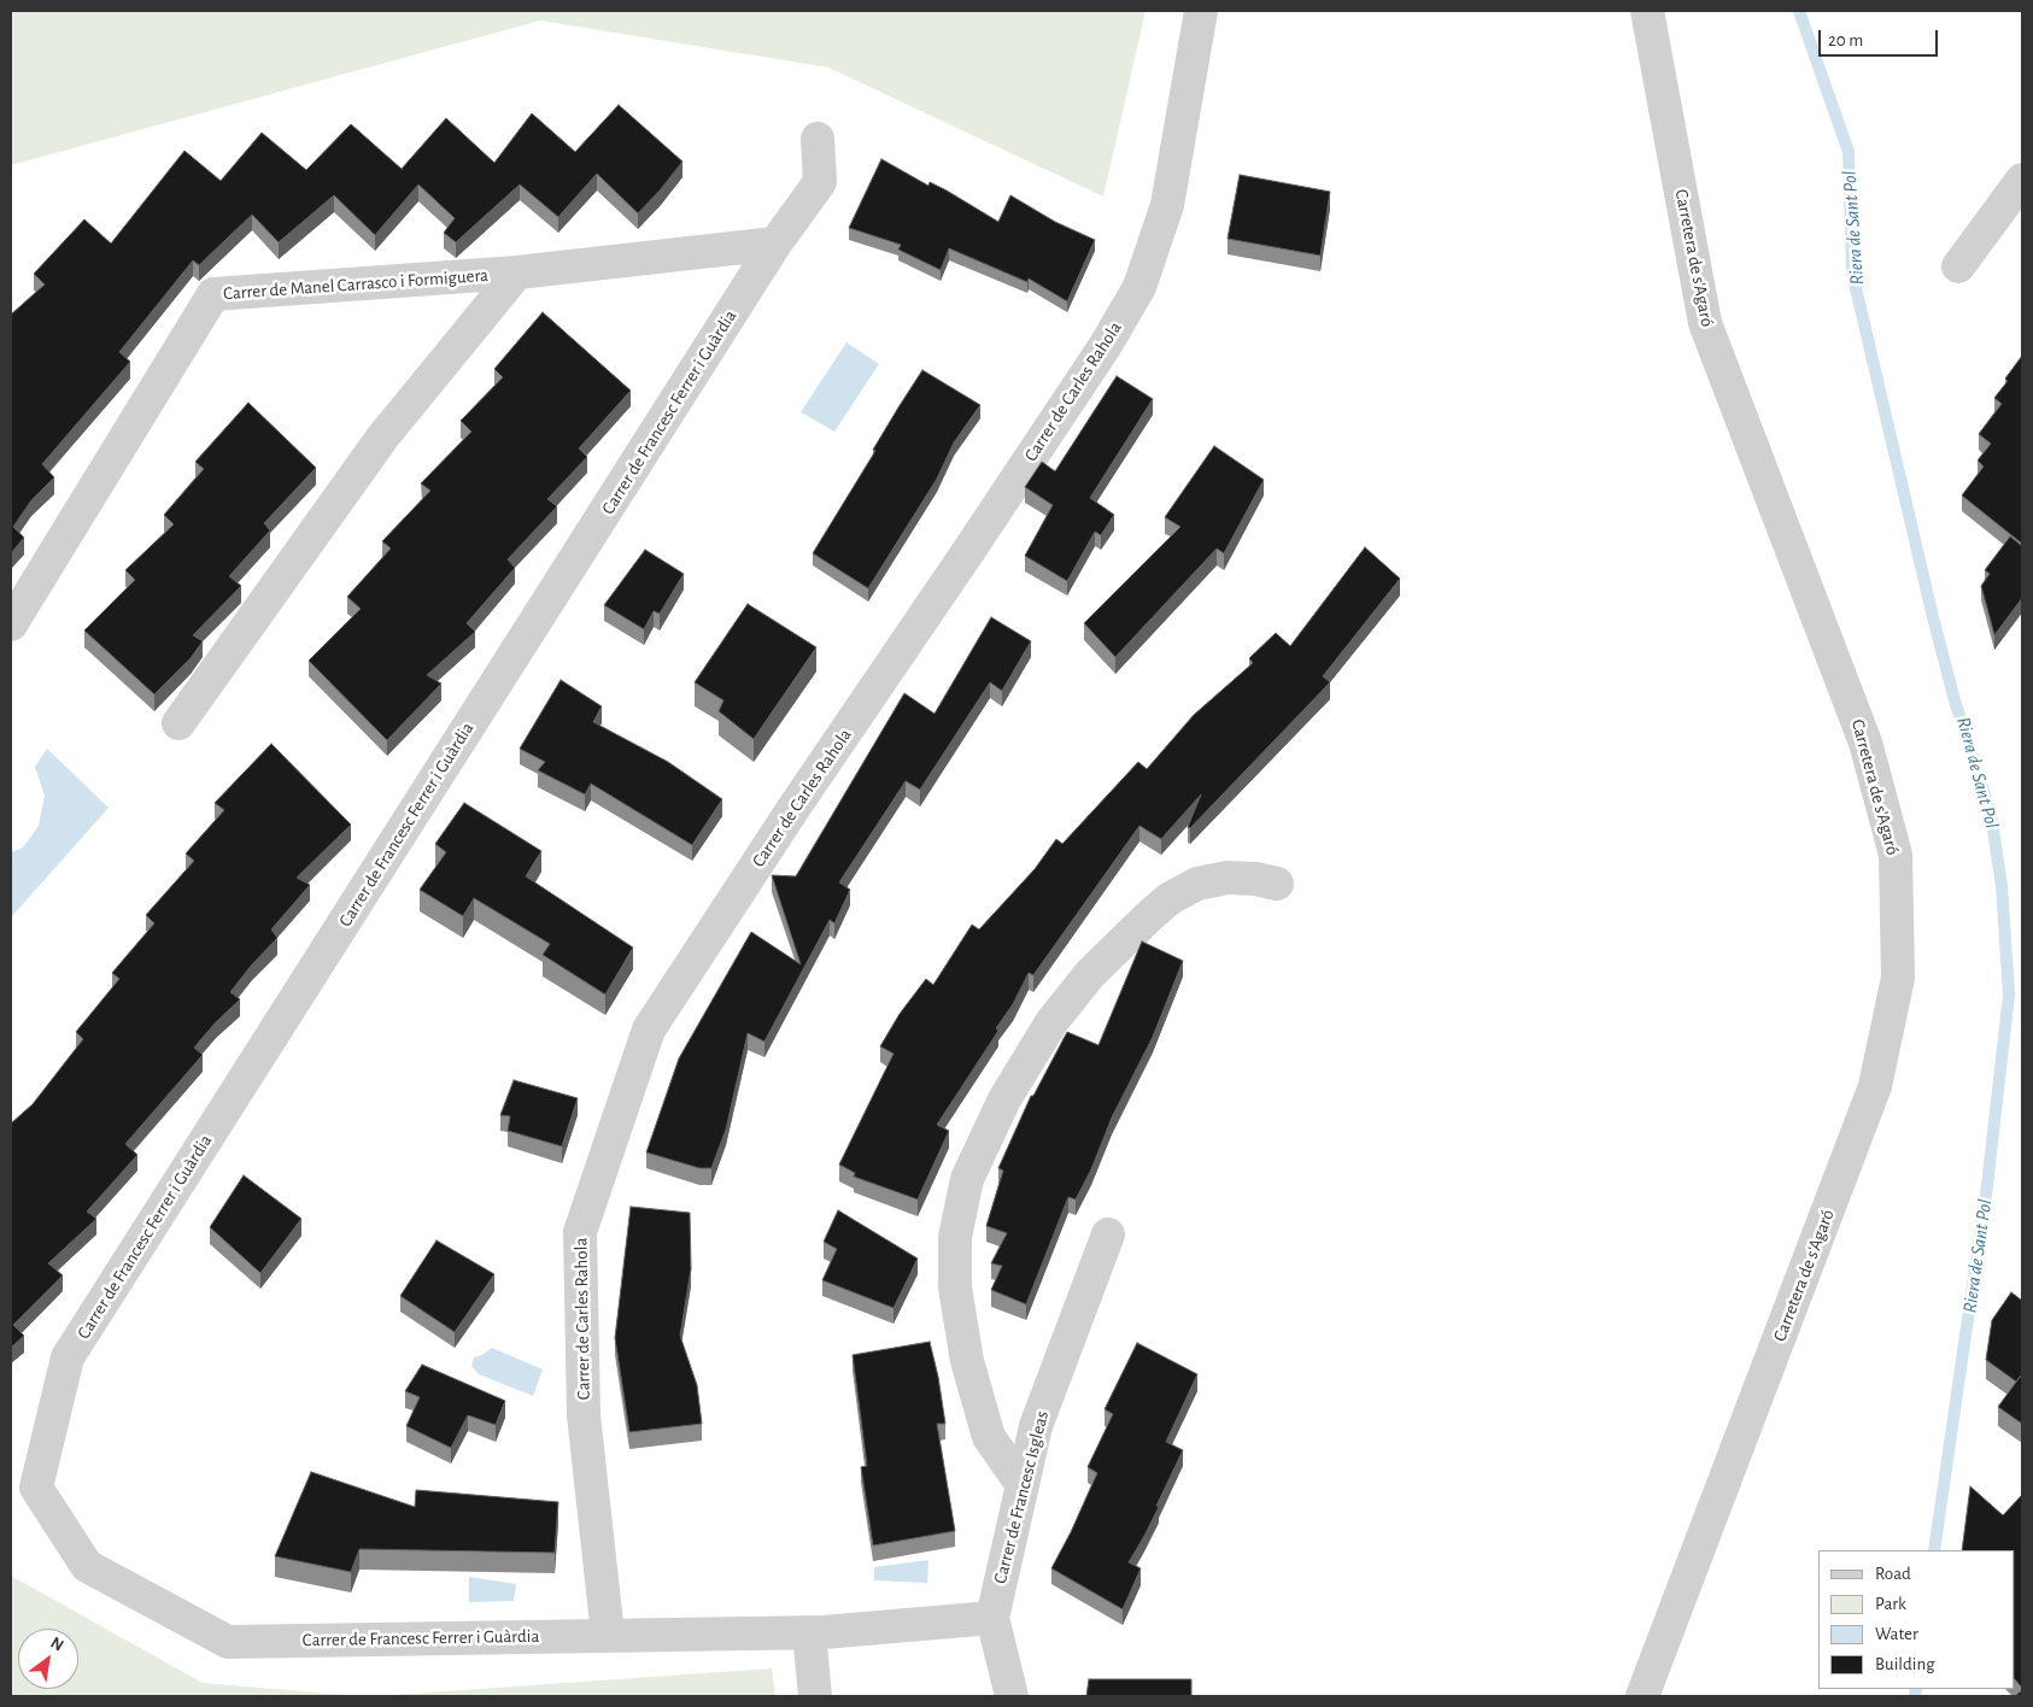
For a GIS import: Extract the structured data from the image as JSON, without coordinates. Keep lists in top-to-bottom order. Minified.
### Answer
{"streets":{"street":["Carretera de s'Agaró","Carrer de Manel Carrasco i Formiguera","Carrer de Carles Rahola","Carrer de Francesc Ferrer i Guàrdia","Carrer de Francesc Isgleas"]},"crossings":[["Carrer de Manel Carrasco i Formiguera","Carrer de Francesc Ferrer i Guàrdia"],["Carrer de Carles Rahola","Carrer de Francesc Ferrer i Guàrdia"],["Carrer de Francesc Ferrer i Guàrdia","Carrer de Francesc Isgleas"]],"water":["Riera de Sant Pol"],"legend":["Road","Park","Water","Building"],"scale_bar":"20 m","north":"top right"}
